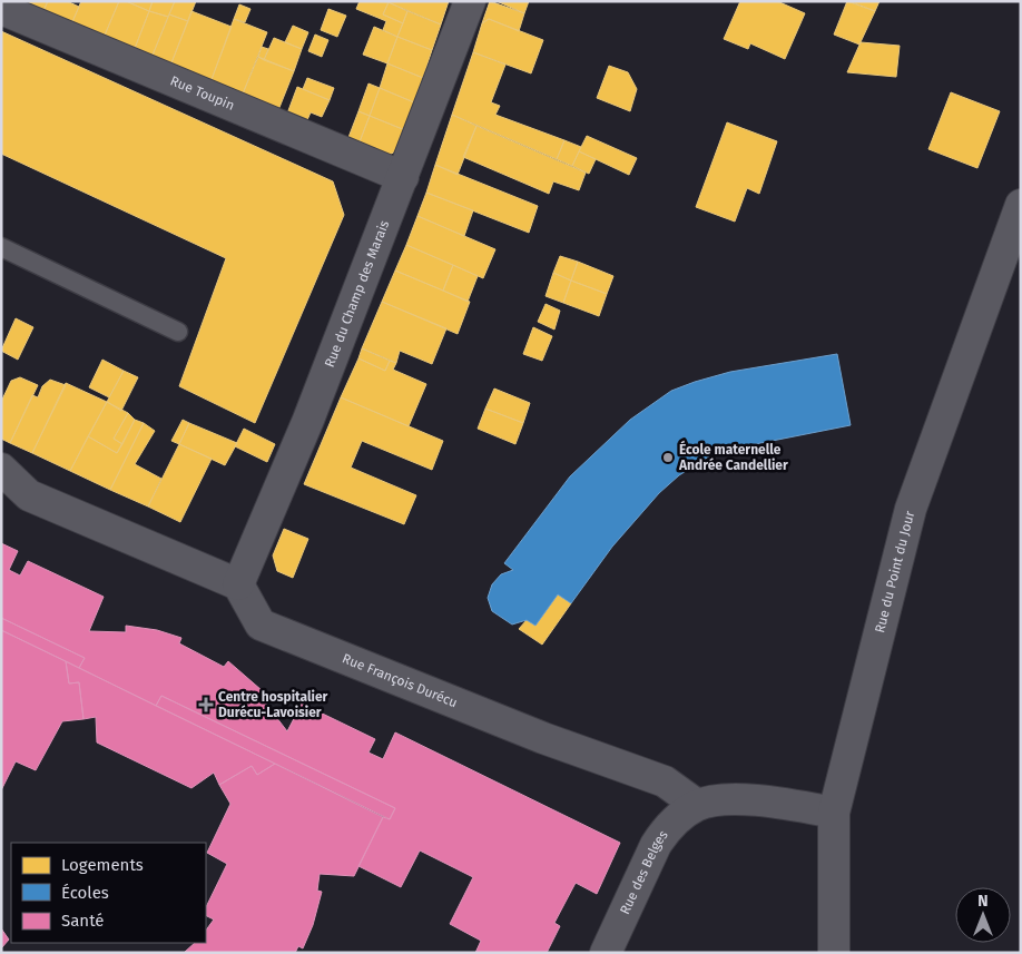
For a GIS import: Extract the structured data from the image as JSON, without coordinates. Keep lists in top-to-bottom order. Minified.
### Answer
{"streets":{"street":["Rue Toupin","Rue du Champ des Marais","Rue du Point du Jour","Rue François Durécu","Rue des Belges"]},"crossings":[["Rue Toupin","Rue du Champ des Marais"],["Rue du Champ des Marais","Rue François Durécu"],["Rue François Durécu","Rue des Belges"]],"places":{"other":["École maternelle Andrée Candellier"],"health":["Centre hospitalier Durécu-Lavoisier"]},"legend":["Logements","Écoles","Santé"],"north":"top"}
